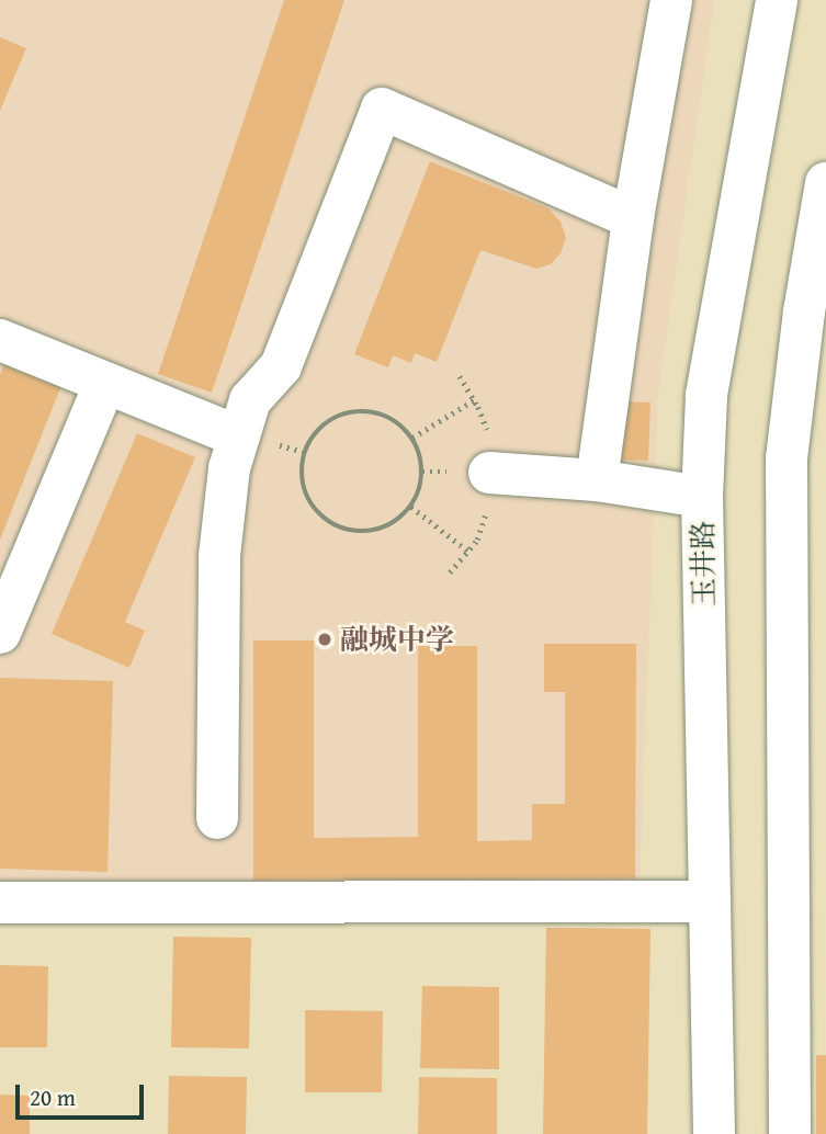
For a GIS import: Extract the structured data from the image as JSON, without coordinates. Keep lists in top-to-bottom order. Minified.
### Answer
{"streets":{"street":["玉井路"]},"places":["融城中学"],"scale_bar":"20 m"}
